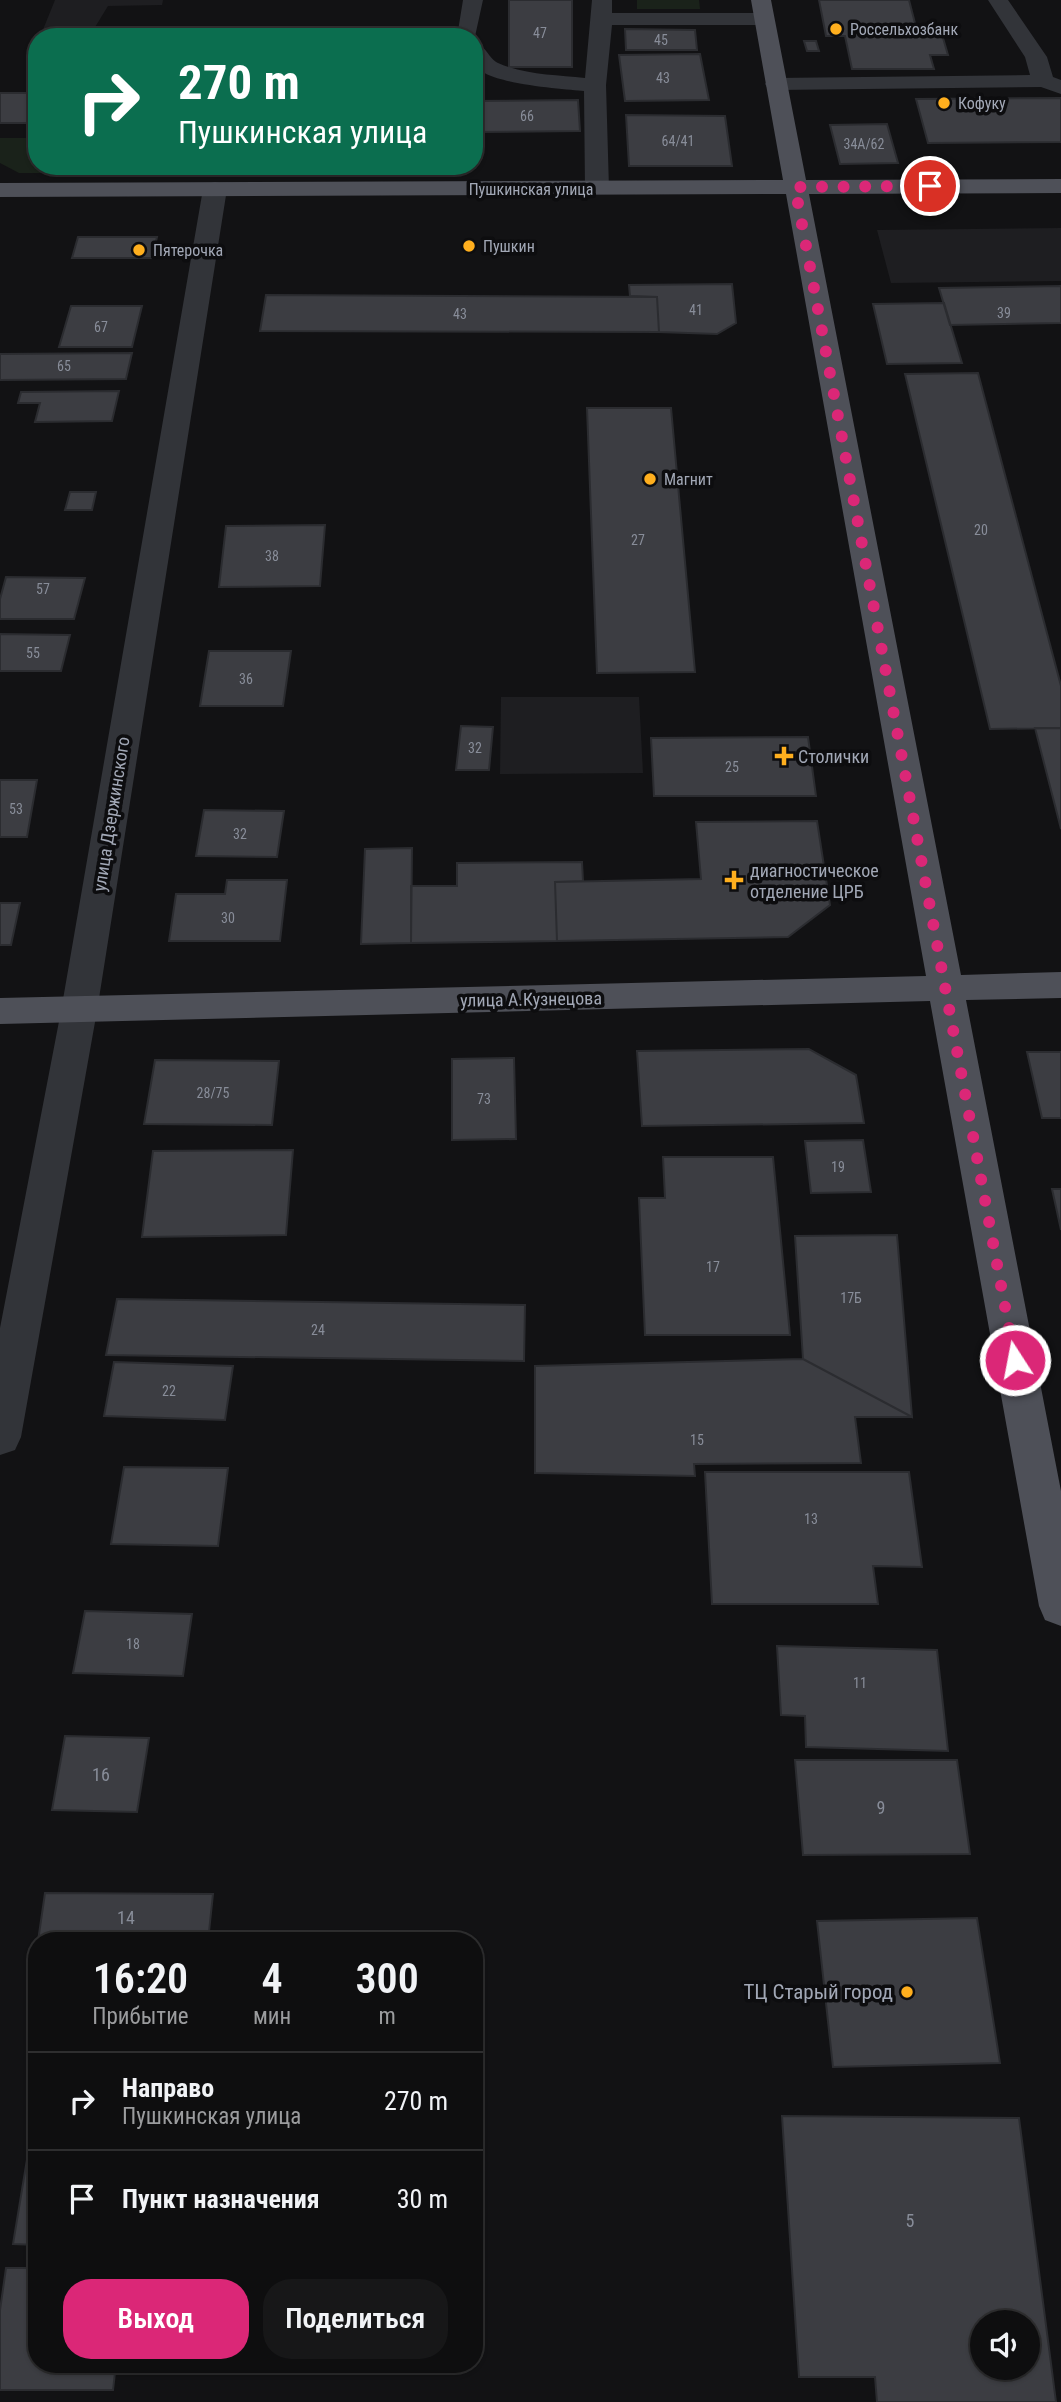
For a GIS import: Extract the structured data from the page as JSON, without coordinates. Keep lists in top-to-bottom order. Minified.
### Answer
{"streets":{"main road":["Пушкинская улица","улица А.Кузнецова"],"street":["улица Дзержинского"]},"crossings":[["Пушкинская улица","улица Дзержинского"],["улица Дзержинского","улица А.Кузнецова"]],"places":{"other":["Россельхозбанк","Кофуку","Пушкин","Пятерочка","Магнит","ТЦ Старый город"],"health":["Столички","диагностическое отделение ЦРБ"]},"house_numbers":["47","45","43","66","64/41","34А/62","41","39","43","67","65","20","27","38","57","55","36","32","25","53","32","30","28/75","73","19","17","17Б","24","22","15","13","18","11","16","9","14","5"],"page":{"turn":["270 m","Пушкинская улица"],"eta":["16:20","Прибытие","4","мин","300","m"],"list":[{"name":"Направо","note":"Пушкинская улица","value":"270 m"},{"name":"Пункт назначения","value":"30 m"}],"buttons":["Выход","Поделиться"]}}
